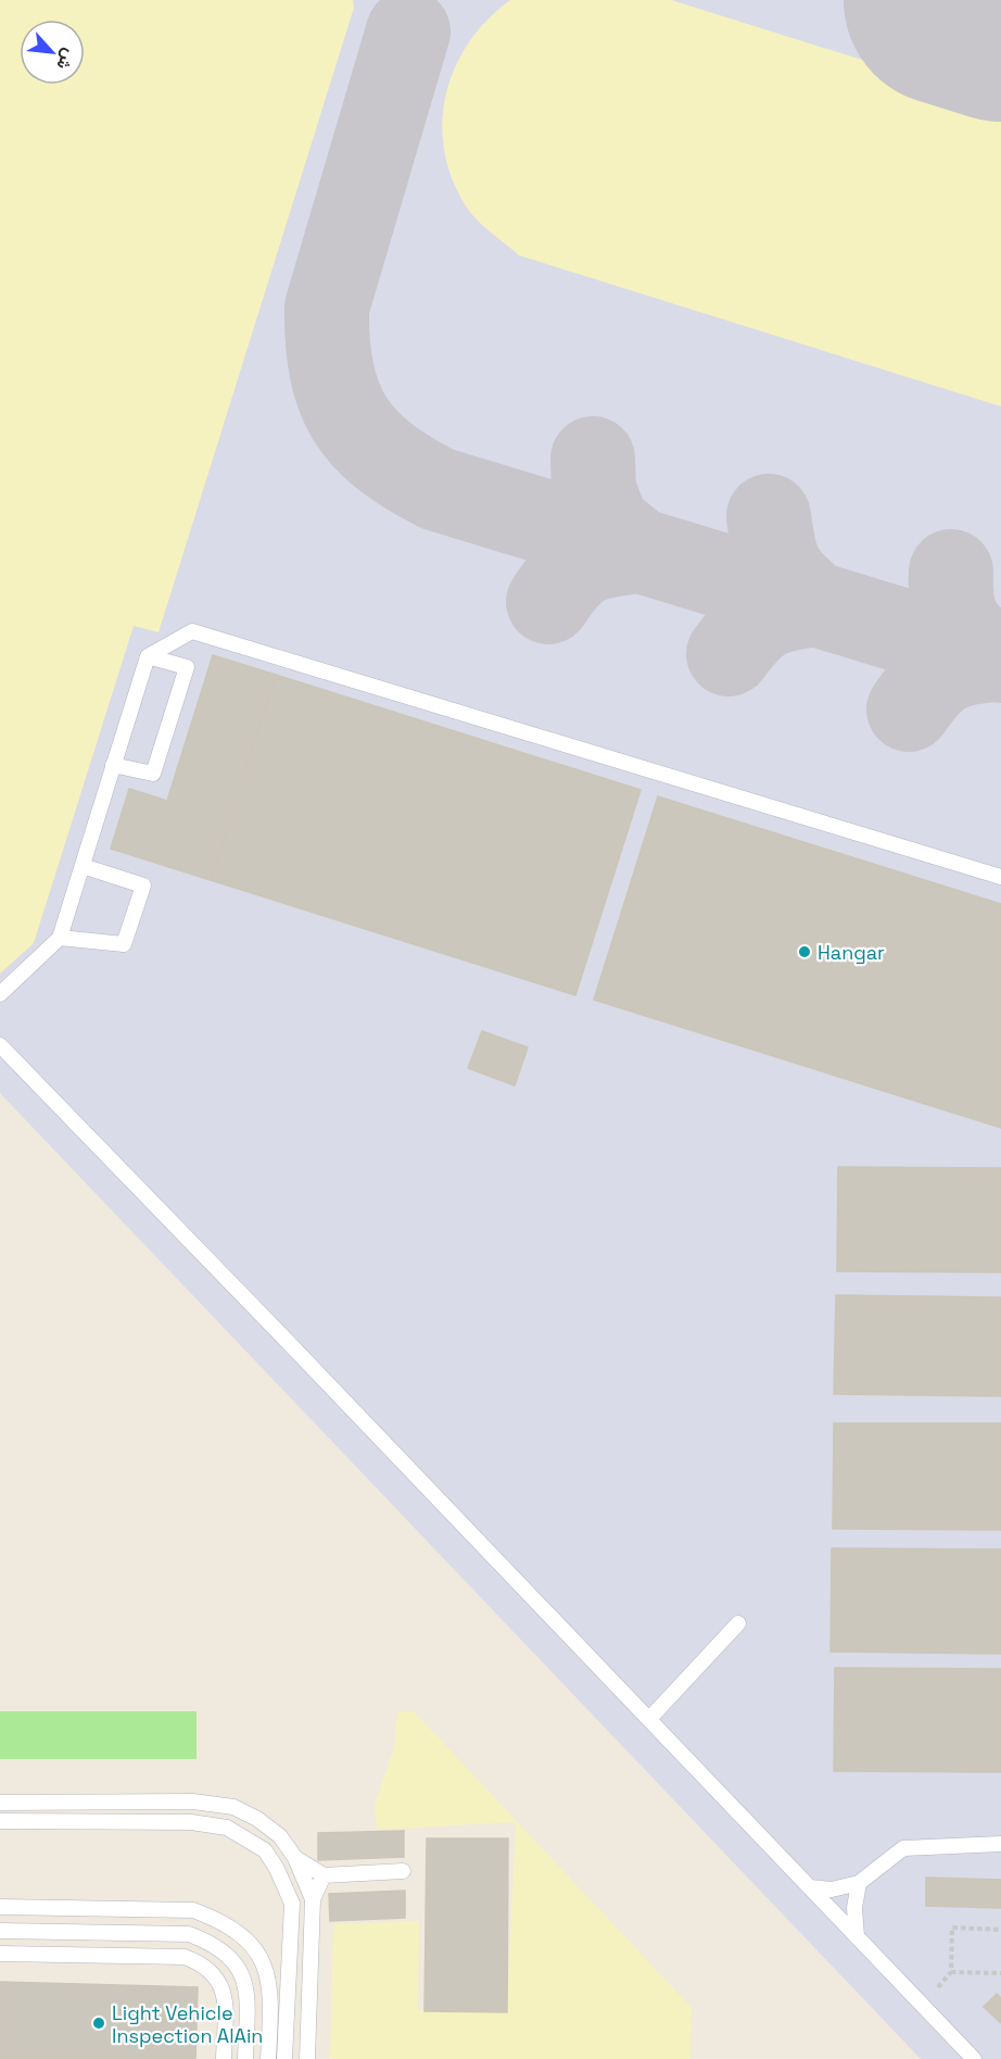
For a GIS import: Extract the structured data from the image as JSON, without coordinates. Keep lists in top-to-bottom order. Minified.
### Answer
{"places":["Hangar","Light Vehicle Inspection AlAin"],"north":"bottom right"}
